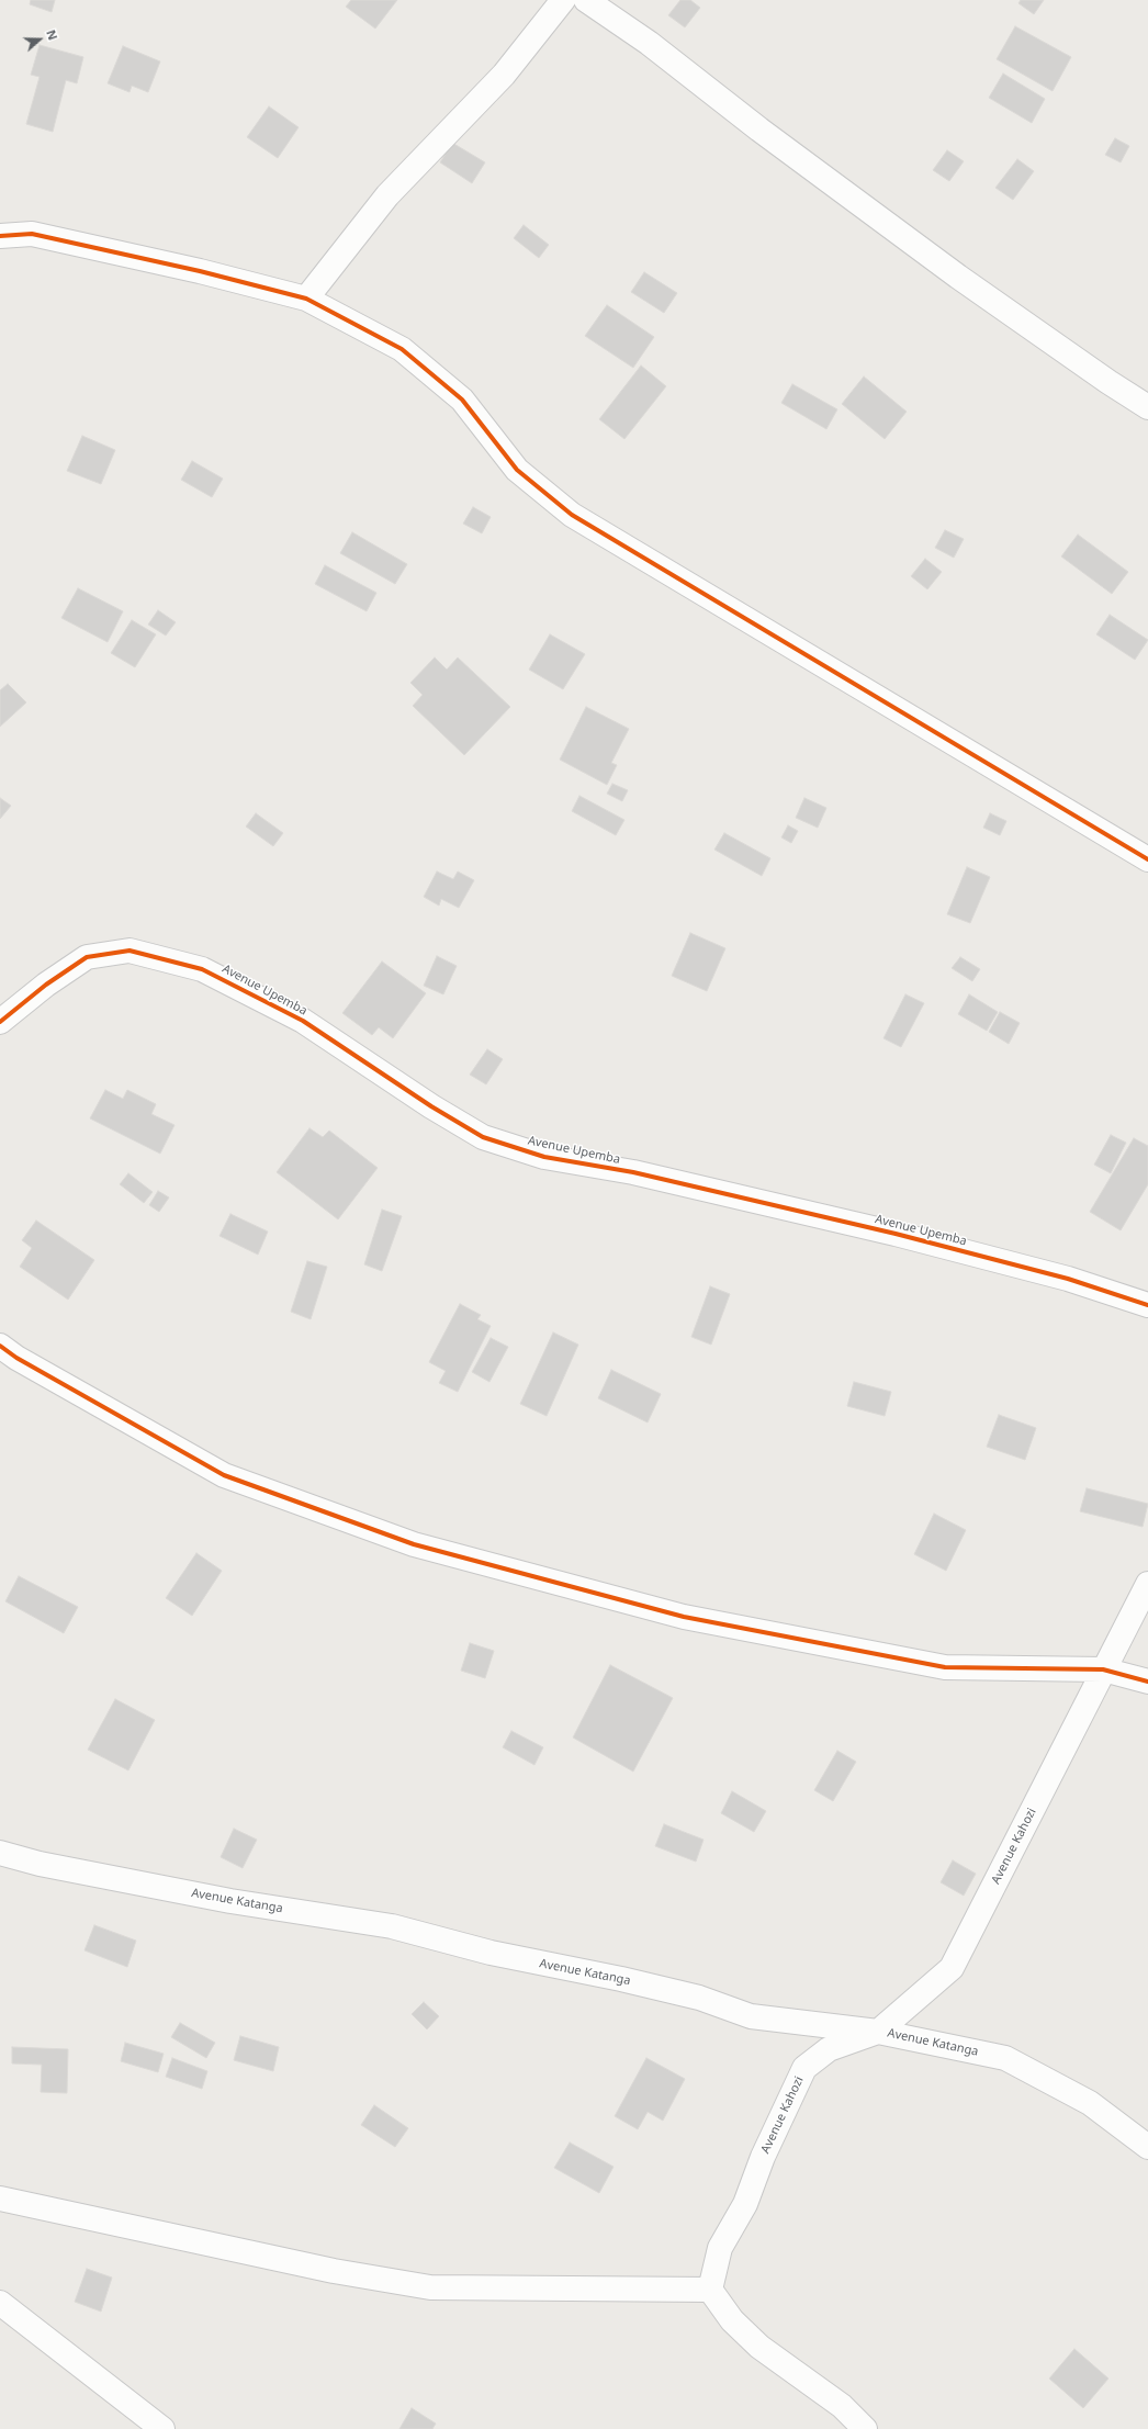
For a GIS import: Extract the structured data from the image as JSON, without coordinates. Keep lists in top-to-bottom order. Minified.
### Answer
{"streets":{"street":["Avenue Upemba","Avenue Kahozi","Avenue Katanga"]},"crossings":[["Avenue Kahozi","Avenue Katanga"]],"north":"right"}
